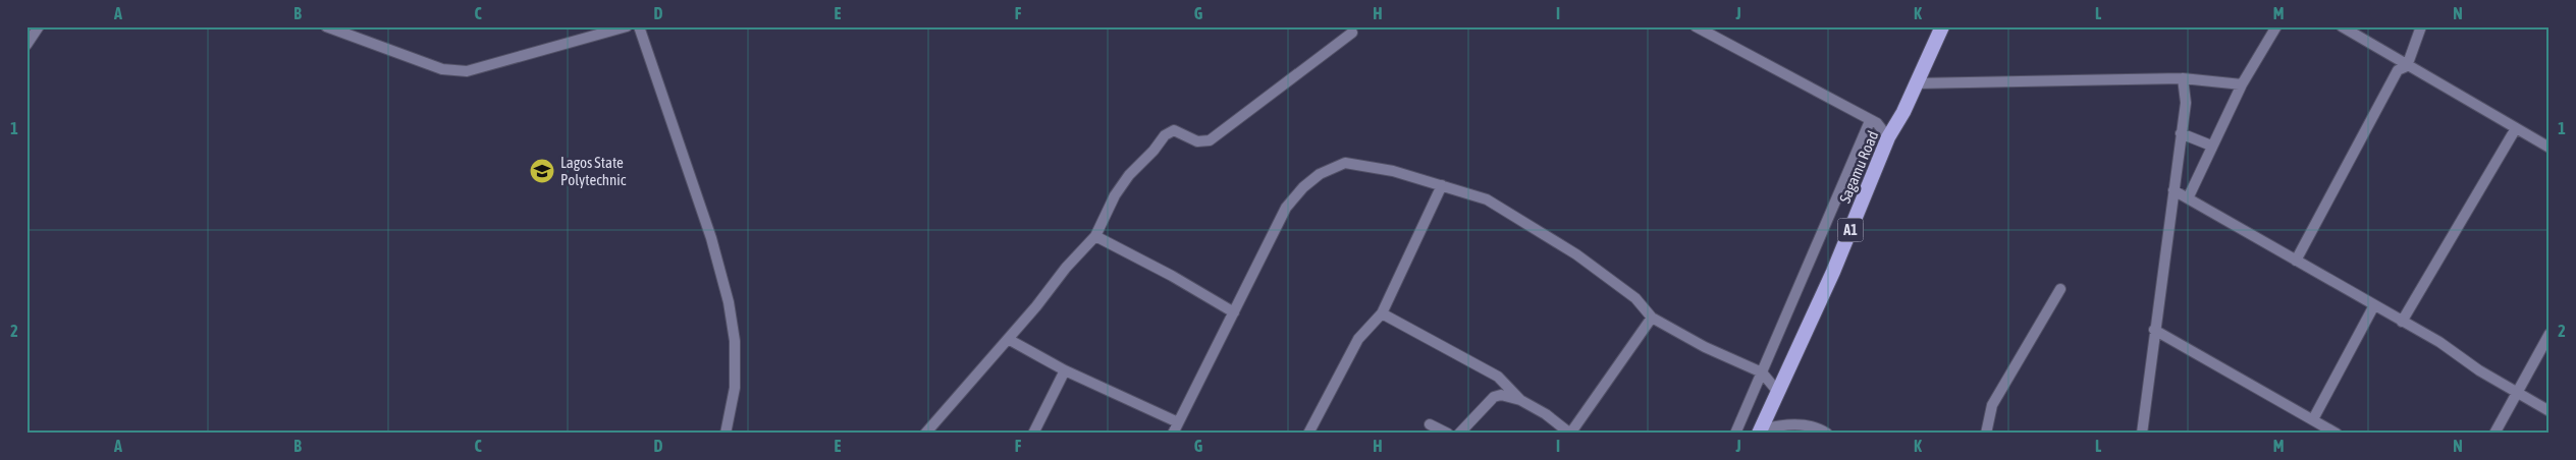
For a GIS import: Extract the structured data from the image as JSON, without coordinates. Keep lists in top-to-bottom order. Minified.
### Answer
{"streets":{"highway":["Sagamu Road","A1"]},"places":{"school or university":["Lagos State Polytechnic"]},"grid":{"columns":["A","B","C","D","E","F","G","H","I","J","K","L","M","N"],"rows":["1","2"]}}
